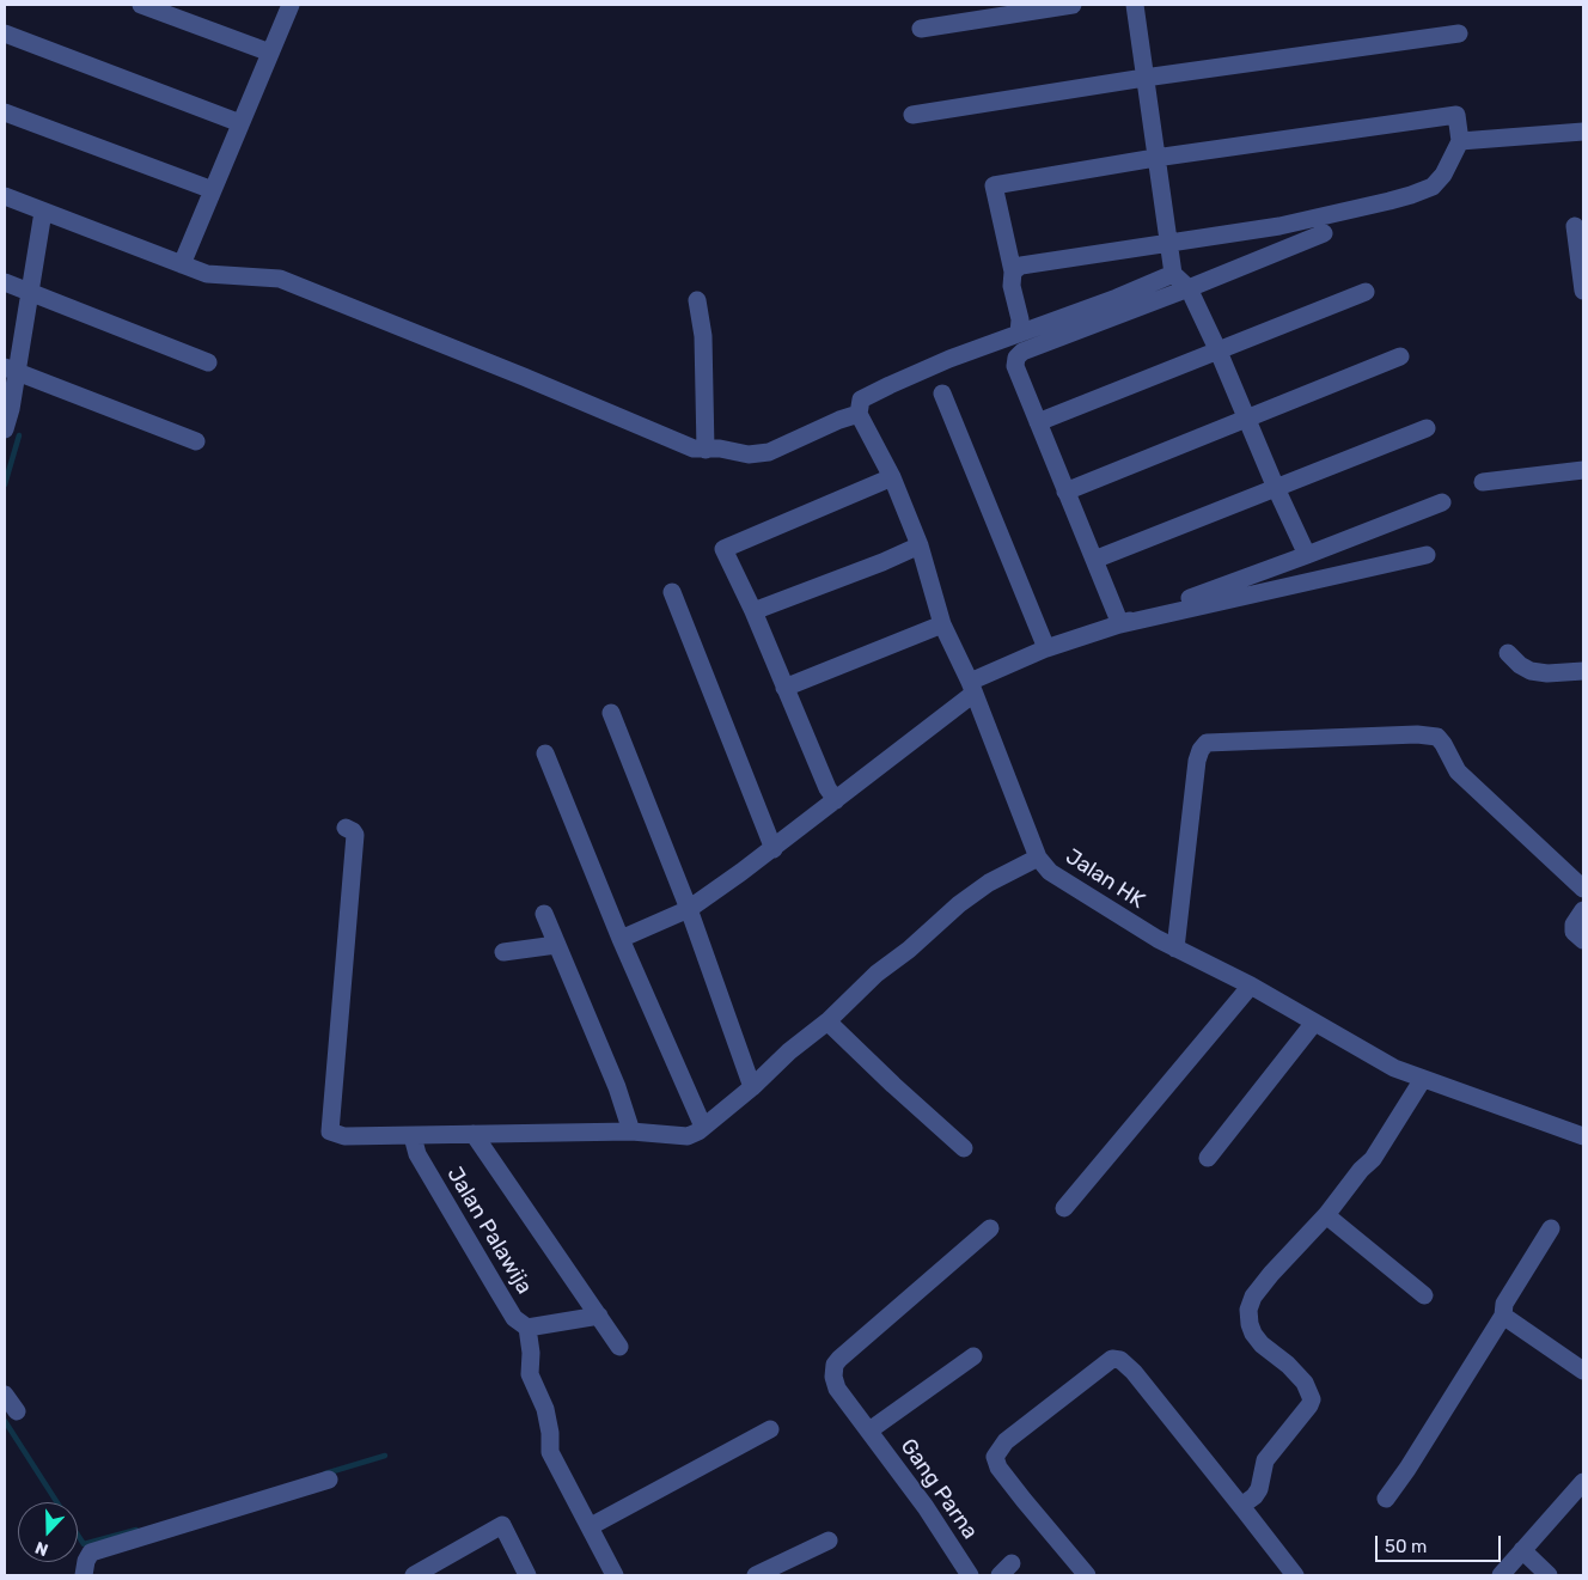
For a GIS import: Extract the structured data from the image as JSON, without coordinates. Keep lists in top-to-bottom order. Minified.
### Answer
{"streets":{"street":["Jalan HK","Jalan Palawija","Gang Parna"]},"scale_bar":"50 m","north":"bottom"}
